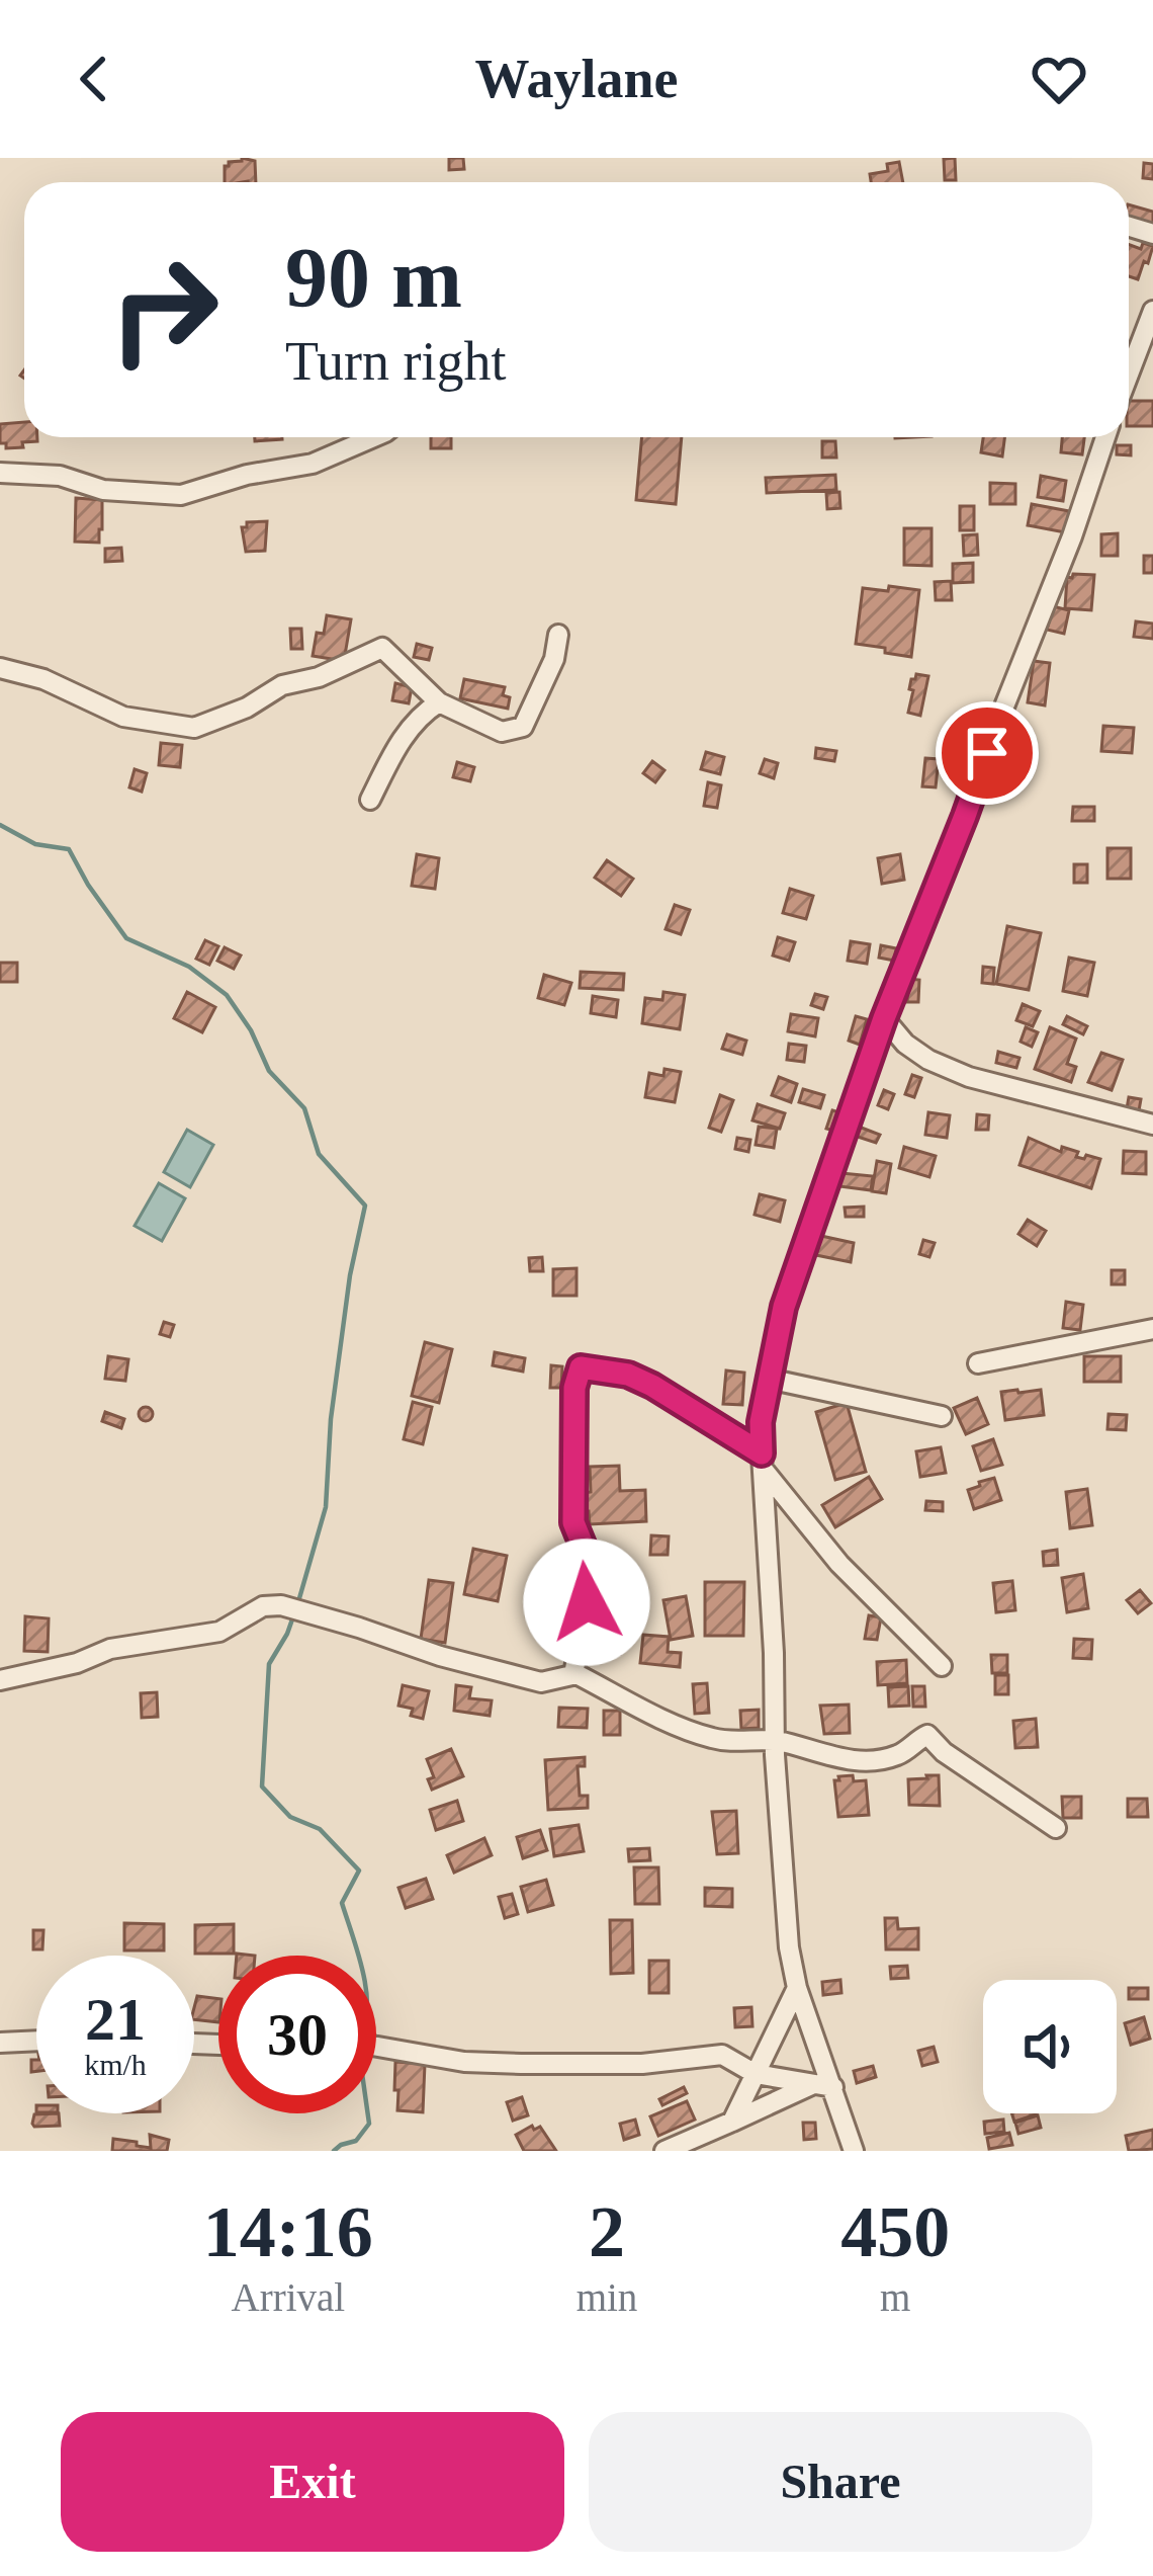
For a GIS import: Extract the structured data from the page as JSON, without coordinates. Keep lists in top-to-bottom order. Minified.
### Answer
{"page":{"header":"Waylane","turn":["90 m","Turn right"],"speed":"21 km/h","limit":"30","eta":["14:16","Arrival","2","min","450","m"],"buttons":["Exit","Share"]}}
